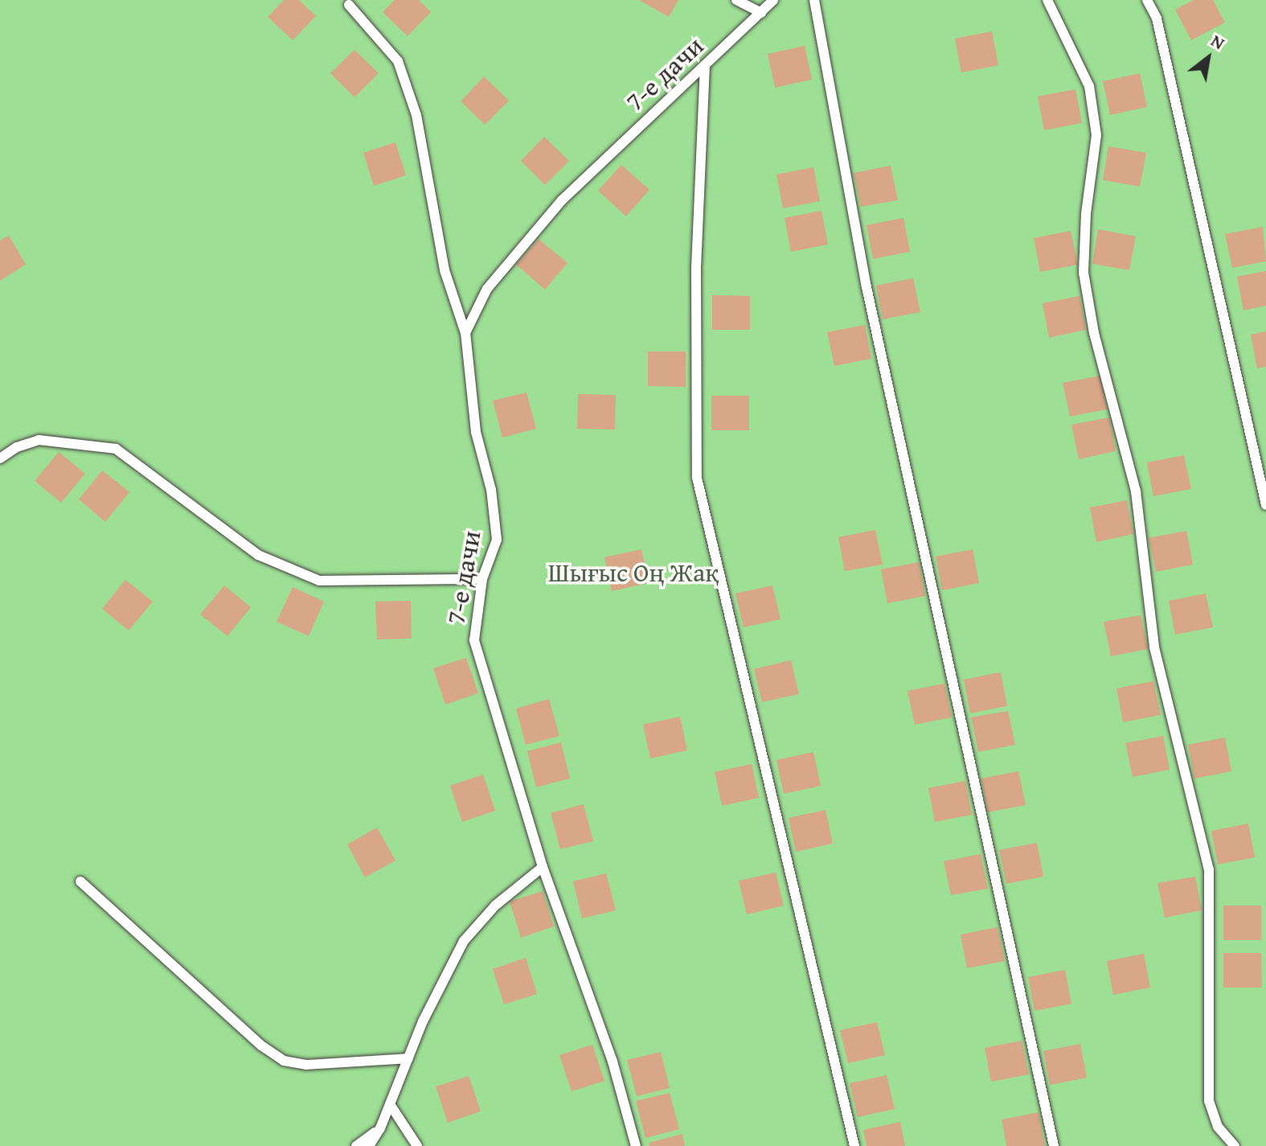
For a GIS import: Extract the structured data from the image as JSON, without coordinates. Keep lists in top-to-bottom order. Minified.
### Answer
{"streets":{"lane":["7-е дачи"]},"parks":["Шығыс Оң Жақ"],"north":"top right"}
